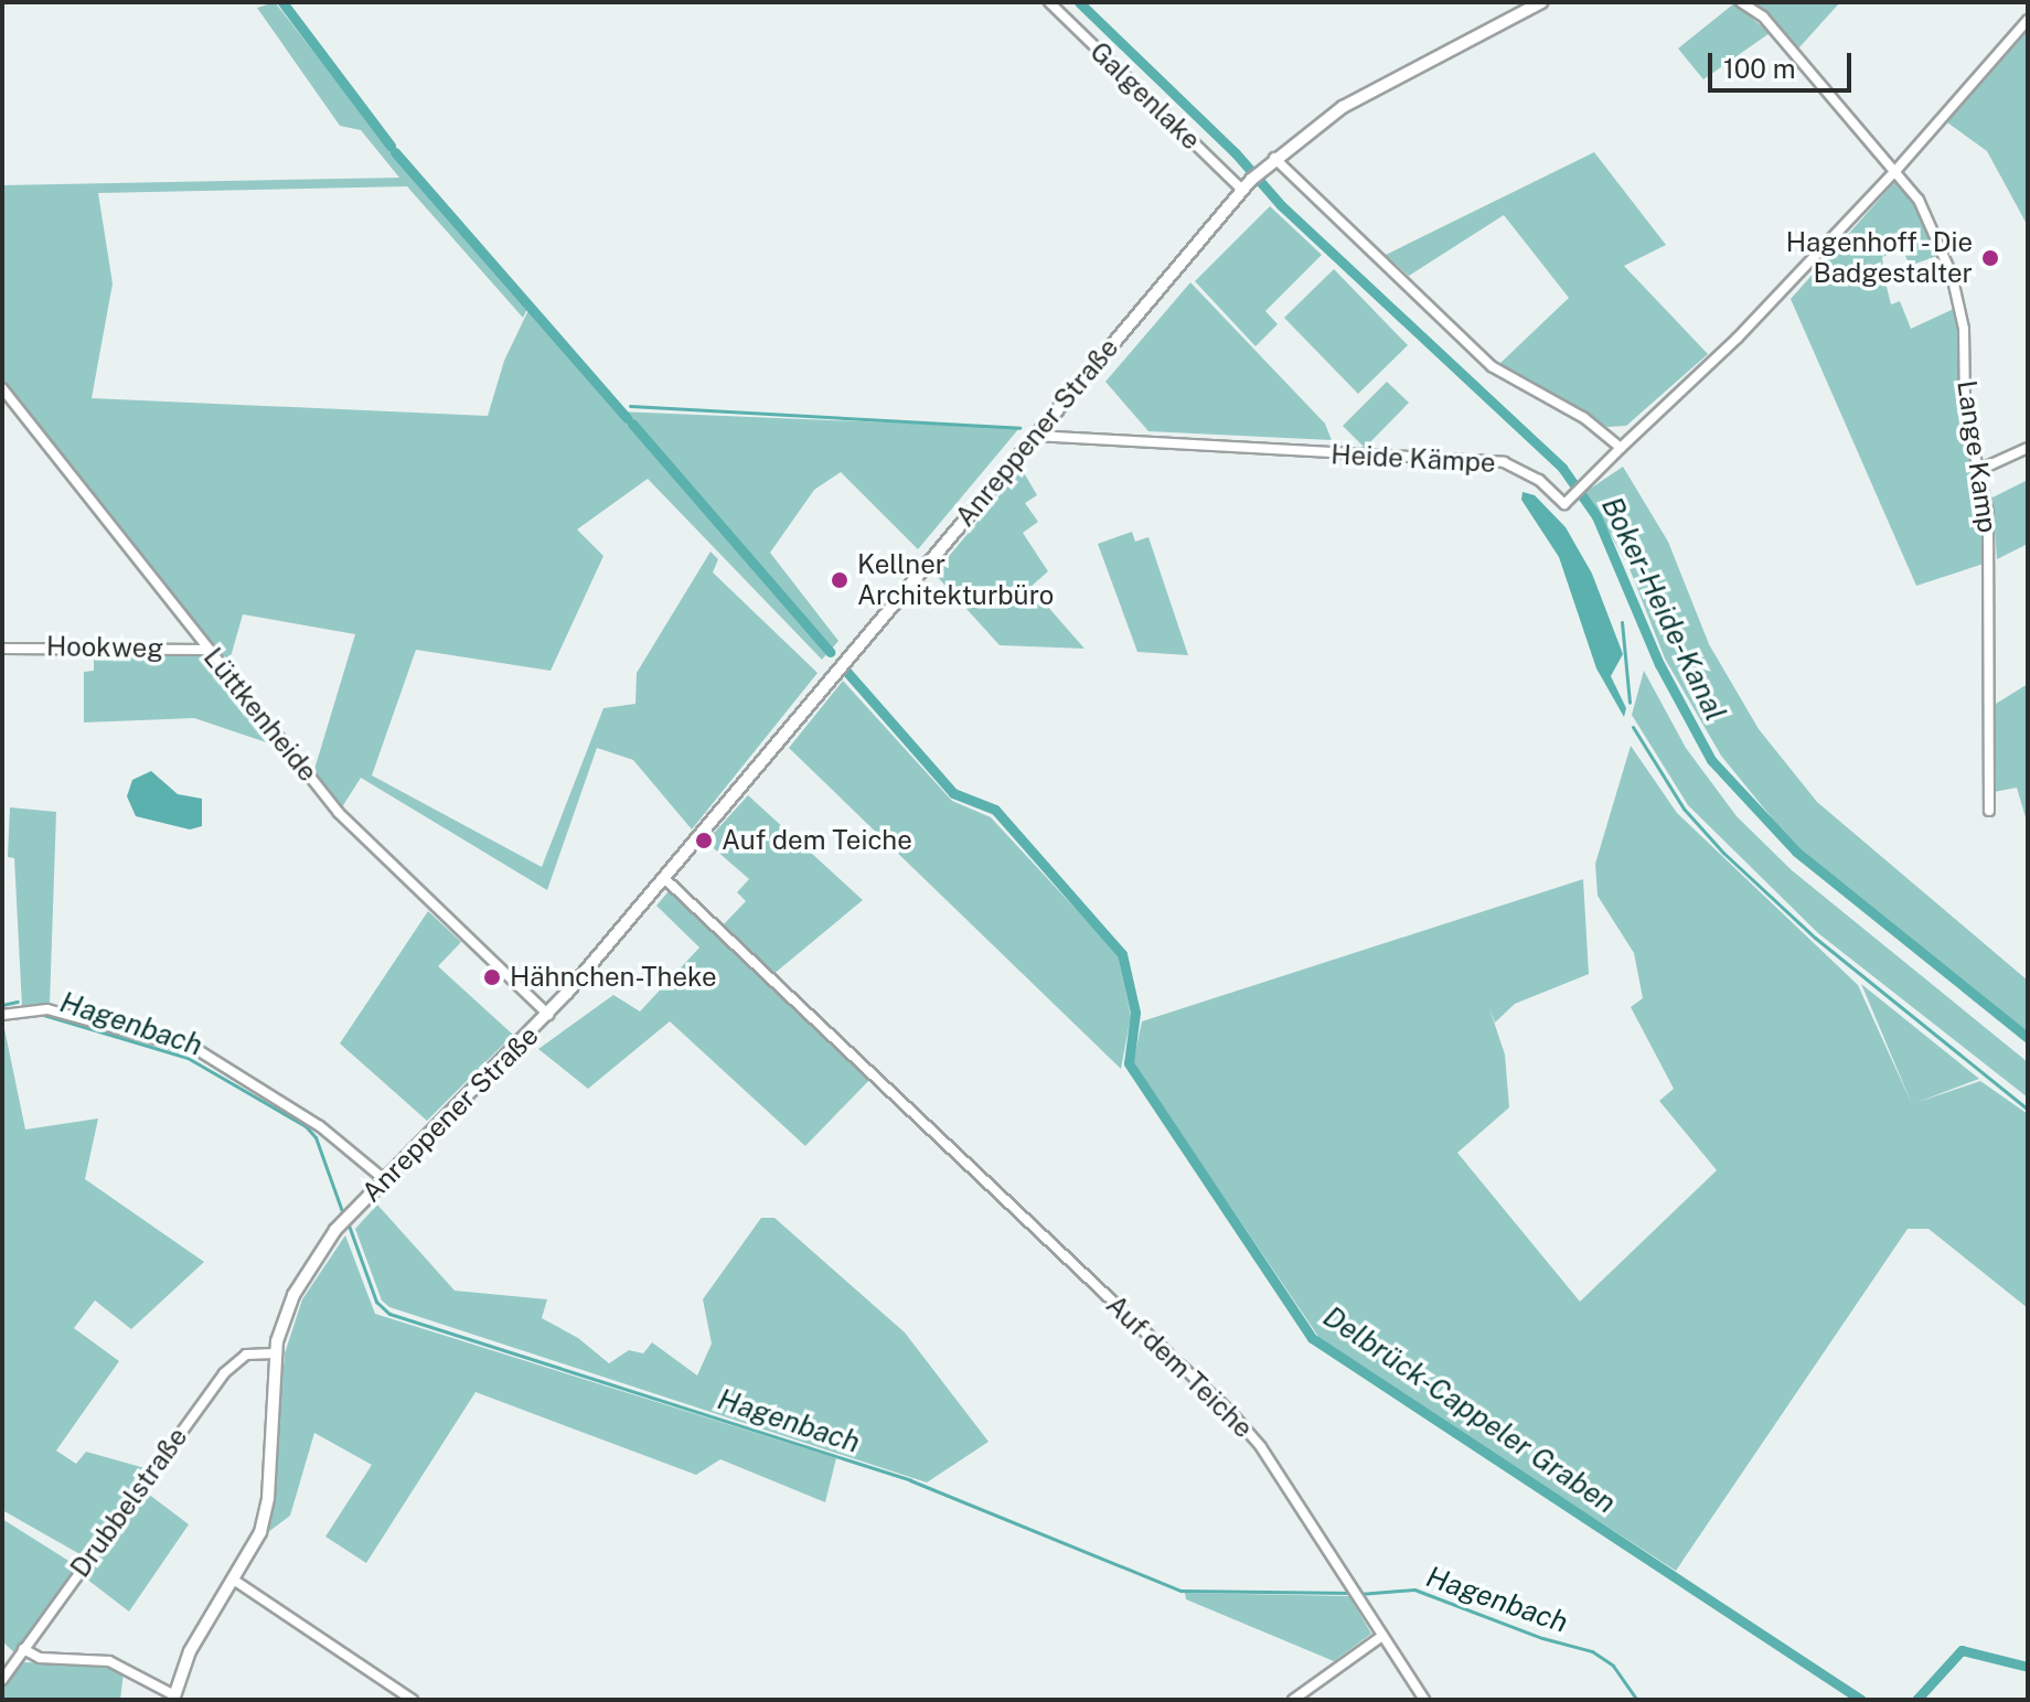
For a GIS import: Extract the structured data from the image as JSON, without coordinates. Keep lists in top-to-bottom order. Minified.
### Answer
{"streets":{"street":["Galgenlake","Anreppener Straße","Lange Kamp","Heide Kämpe","Hookweg","Lüttkenheide","Auf dem Teiche","Drubbelstraße"]},"crossings":[["Galgenlake","Anreppener Straße"],["Anreppener Straße","Heide Kämpe"],["Anreppener Straße","Lüttkenheide"],["Anreppener Straße","Auf dem Teiche"],["Anreppener Straße","Drubbelstraße"],["Hookweg","Lüttkenheide"]],"water":["Boker-Heide-Kanal","Hagenbach","Delbrück-Cappeler Graben"],"places":["Hagenhoff - Die Badgestalter","Kellner Architekturbüro","Auf dem Teiche","Hähnchen-Theke"],"scale_bar":"100 m"}
